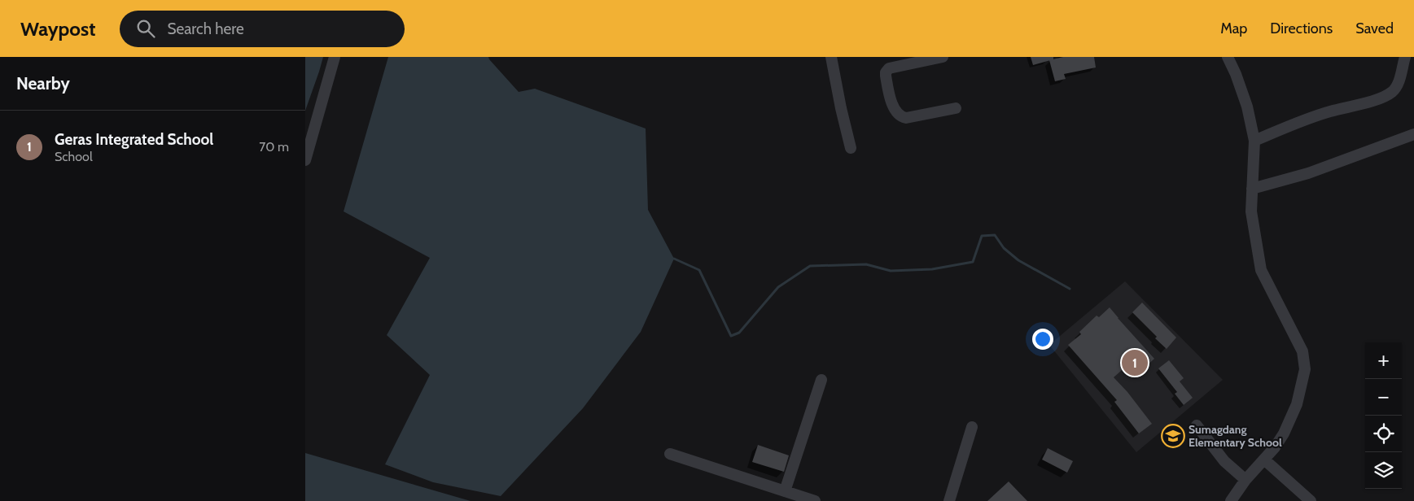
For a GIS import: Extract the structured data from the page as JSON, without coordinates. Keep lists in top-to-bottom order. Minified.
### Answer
{"places":{"school or university":["Sumagdang Elementary School"]},"page":{"header":"Waypost","search":"Search here","nav":["Map","Directions","Saved"],"heading":"Nearby","list":[{"mark":"1","name":"Geras Integrated School","note":"School","value":"70 m"}],"map_buttons":["+","−"],"pins":"1"}}
